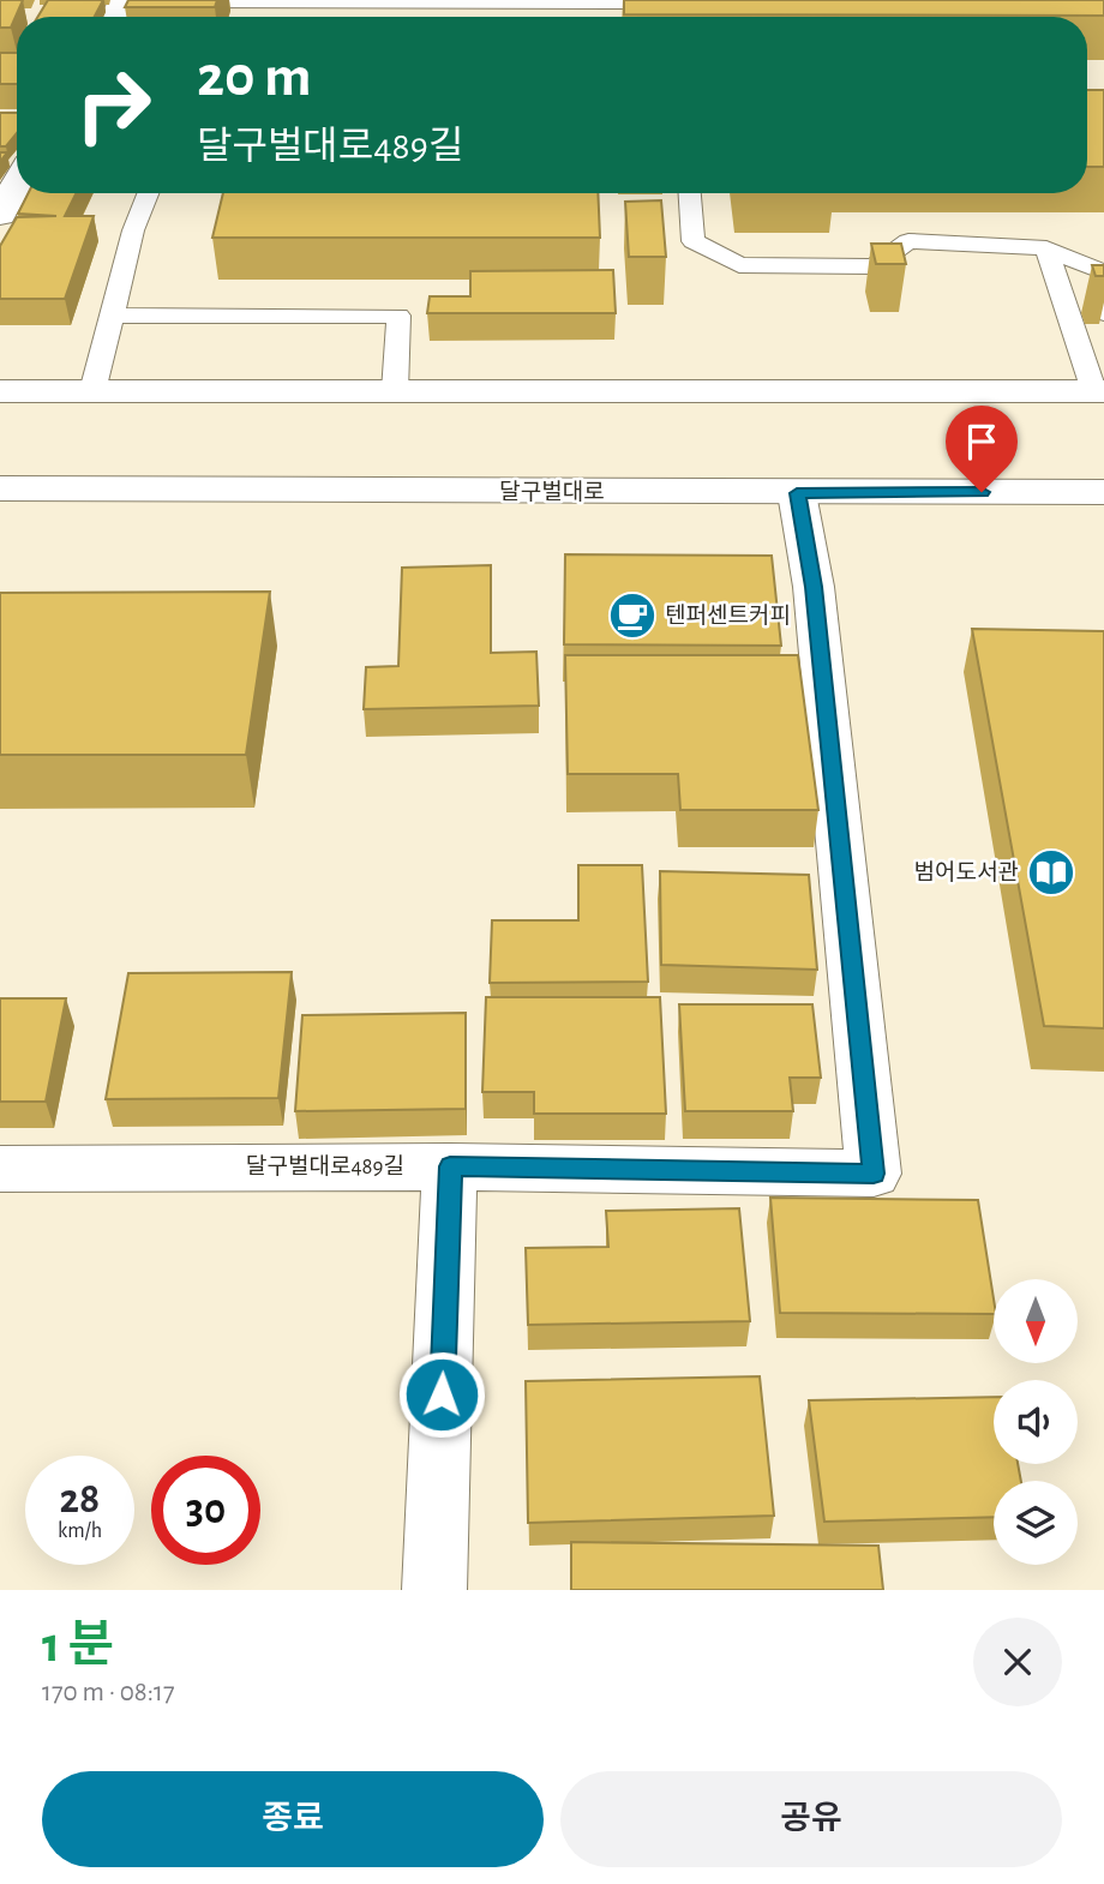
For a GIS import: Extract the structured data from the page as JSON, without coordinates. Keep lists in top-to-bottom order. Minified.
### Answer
{"streets":{"main road":["달구벌대로","달구벌대로489길"]},"crossings":[["달구벌대로","달구벌대로489길"]],"places":{"cafe":["텐퍼센트커피"],"library":["범어도서관"]},"north":"bottom","page":{"turn":["20 m","달구벌대로489길"],"speed":"28 km/h","limit":"30","heading":["1 분","170 m · 08:17"],"buttons":["종료","공유"]}}
